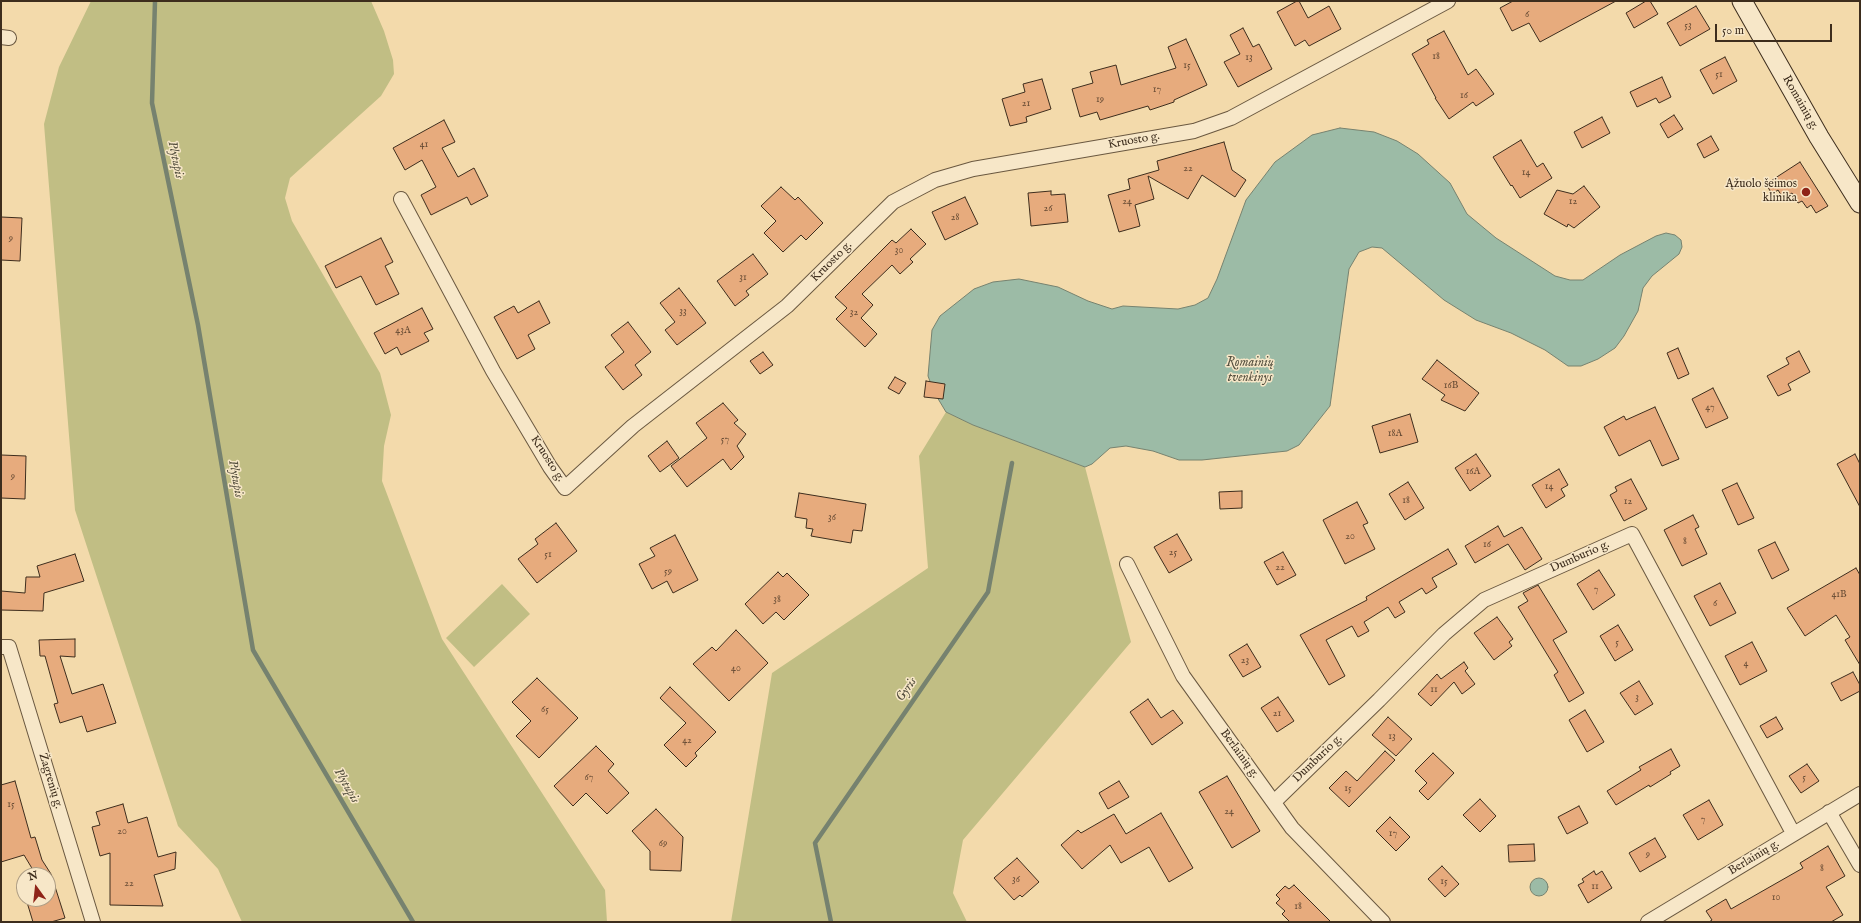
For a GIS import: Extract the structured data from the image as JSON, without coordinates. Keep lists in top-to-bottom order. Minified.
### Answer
{"streets":{"main road":["Romainių g."],"street":["Kruosto g.","Dumburio g.","Berlainių g.","Žagrenių g."]},"crossings":[["Dumburio g.","Berlainių g."]],"water":["Plytupis","Romainių tvenkinys","Gyris"],"places":["Ąžuolo šeimos klinika"],"house_numbers":["6","53","18","13","15","51","17","16","19","21","41","22","14","24","12","26","28","9","30","31","33","32","43A","16B","47","18A","57","16A","9","14","18","12","36","20","8","16","25","51","22","59","7","41B","38","6","5","23","4","40","11","3","65","21","13","42","67","5","15","15","24","7","20","17","69","9","8","36","15","22","11","10","18"],"scale_bar":"50 m","north":"top"}
